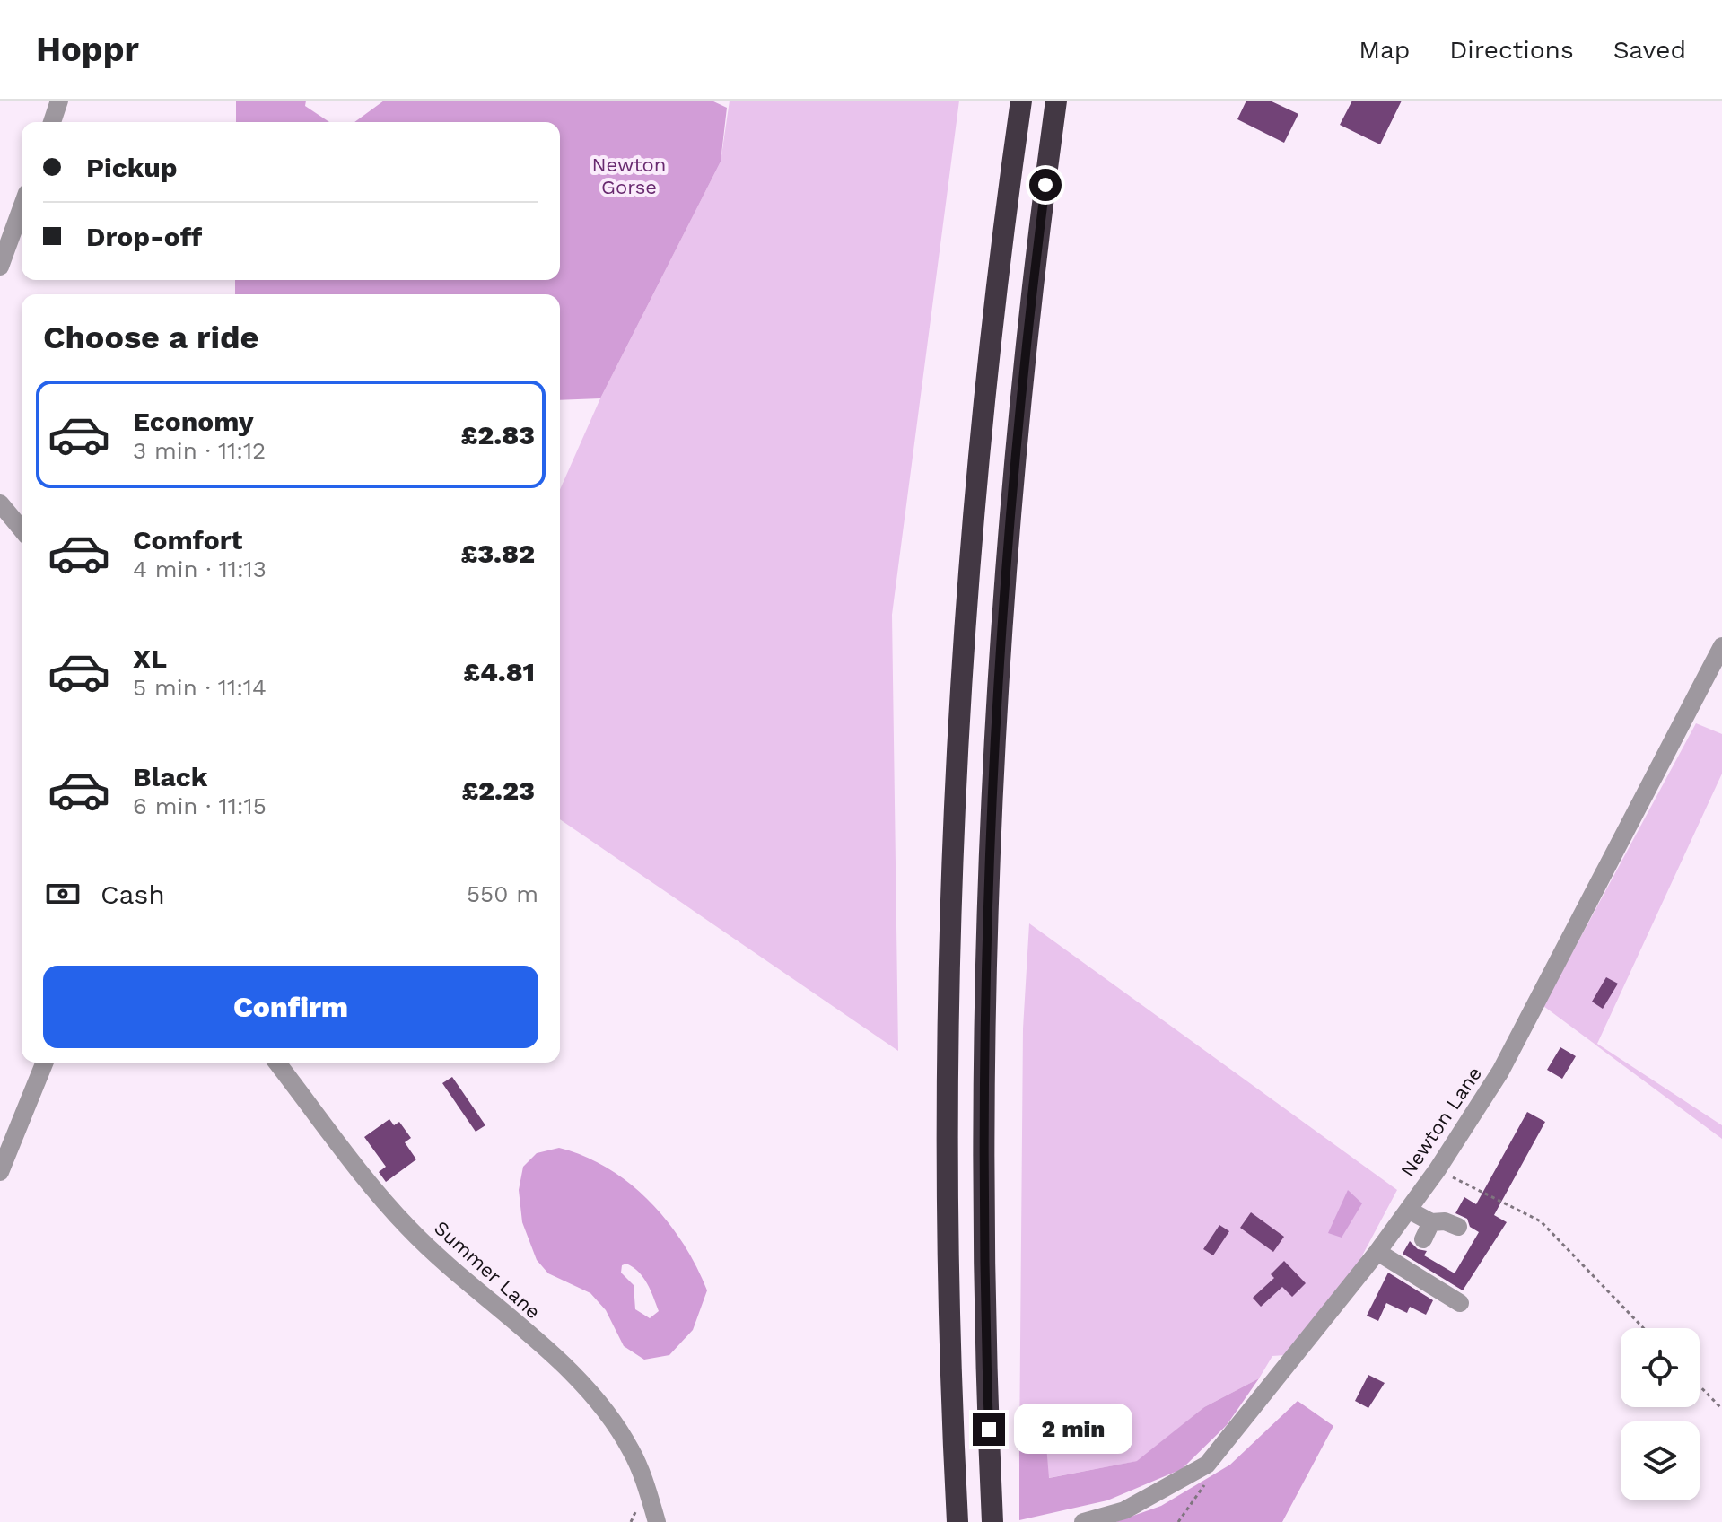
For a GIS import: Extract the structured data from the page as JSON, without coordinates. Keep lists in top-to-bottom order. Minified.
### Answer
{"streets":{"street":["Newton Lane","Summer Lane"]},"parks":["Newton Gorse"],"page":{"header":"Hoppr","nav":["Map","Directions","Saved"],"banner":["Pickup","Drop-off"],"heading":"Choose a ride","list":[{"name":"Economy","note":"3 min · 11:12","value":"£2.83"},{"name":"Comfort","note":"4 min · 11:13","value":"£3.82"},{"name":"XL","note":"5 min · 11:14","value":"£4.81"},{"name":"Black","note":"6 min · 11:15","value":"£2.23"}],"pay":["Cash","550 m"],"buttons":"Confirm","bubble":"2 min"}}
